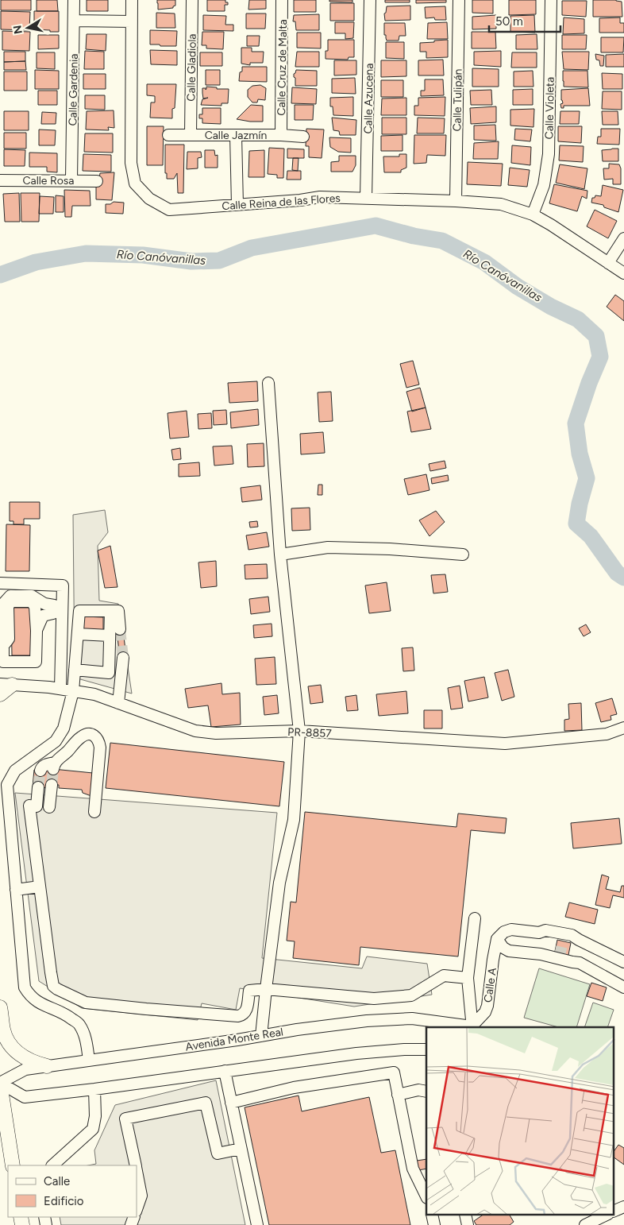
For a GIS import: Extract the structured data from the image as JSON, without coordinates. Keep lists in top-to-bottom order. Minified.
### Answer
{"streets":{"street":["Calle Gladiola","Calle Cruz de Malta","Calle Gardenia","Calle Azucena","Calle Tulipán","Calle Violeta","Calle Jazmín","Calle Rosa","Calle Reina de las Flores","PR-8857","Calle A","Avenida Monte Real"]},"crossings":[["Calle Gladiola","Calle Jazmín"],["Calle Cruz de Malta","Calle Jazmín"],["Calle Gardenia","Calle Rosa"],["Calle Azucena","Calle Reina de las Flores"],["Calle Tulipán","Calle Reina de las Flores"],["Calle Violeta","Calle Reina de las Flores"],["Calle A","Avenida Monte Real"]],"water":["Río Canóvanillas"],"legend":["Calle","Edificio"],"scale_bar":"50 m","north":"left"}
